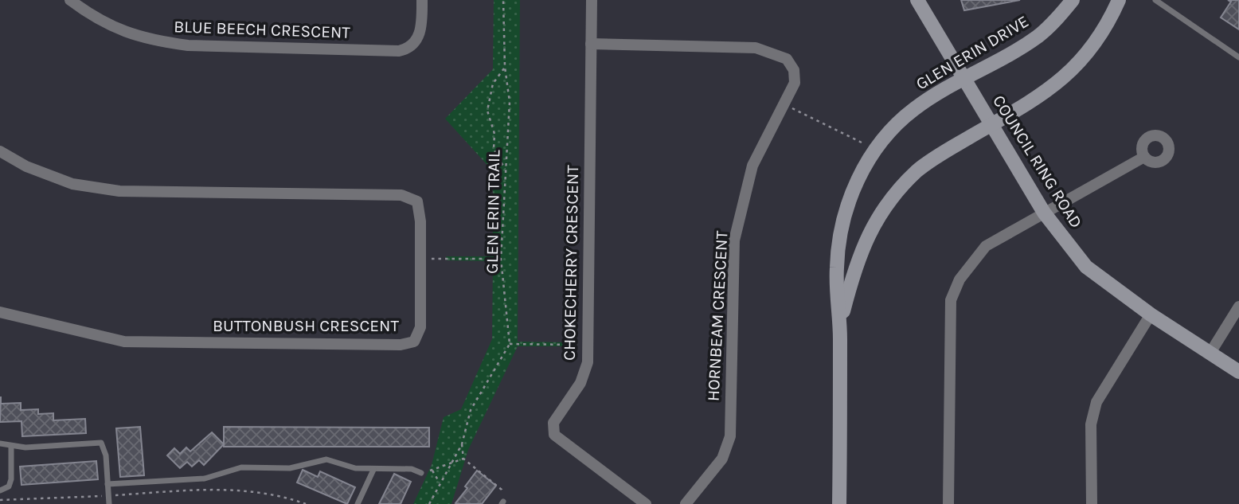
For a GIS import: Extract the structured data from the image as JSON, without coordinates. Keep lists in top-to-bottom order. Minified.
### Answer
{"streets":{"street":["BLUE BEECH CRESCENT","GLEN ERIN DRIVE","COUNCIL RING ROAD","CHOKECHERRY CRESCENT","HORNBEAM CRESCENT","BUTTONBUSH CRESCENT"],"path":["GLEN ERIN TRAIL"]},"crossings":[["GLEN ERIN DRIVE","COUNCIL RING ROAD"],["CHOKECHERRY CRESCENT","HORNBEAM CRESCENT"]]}
